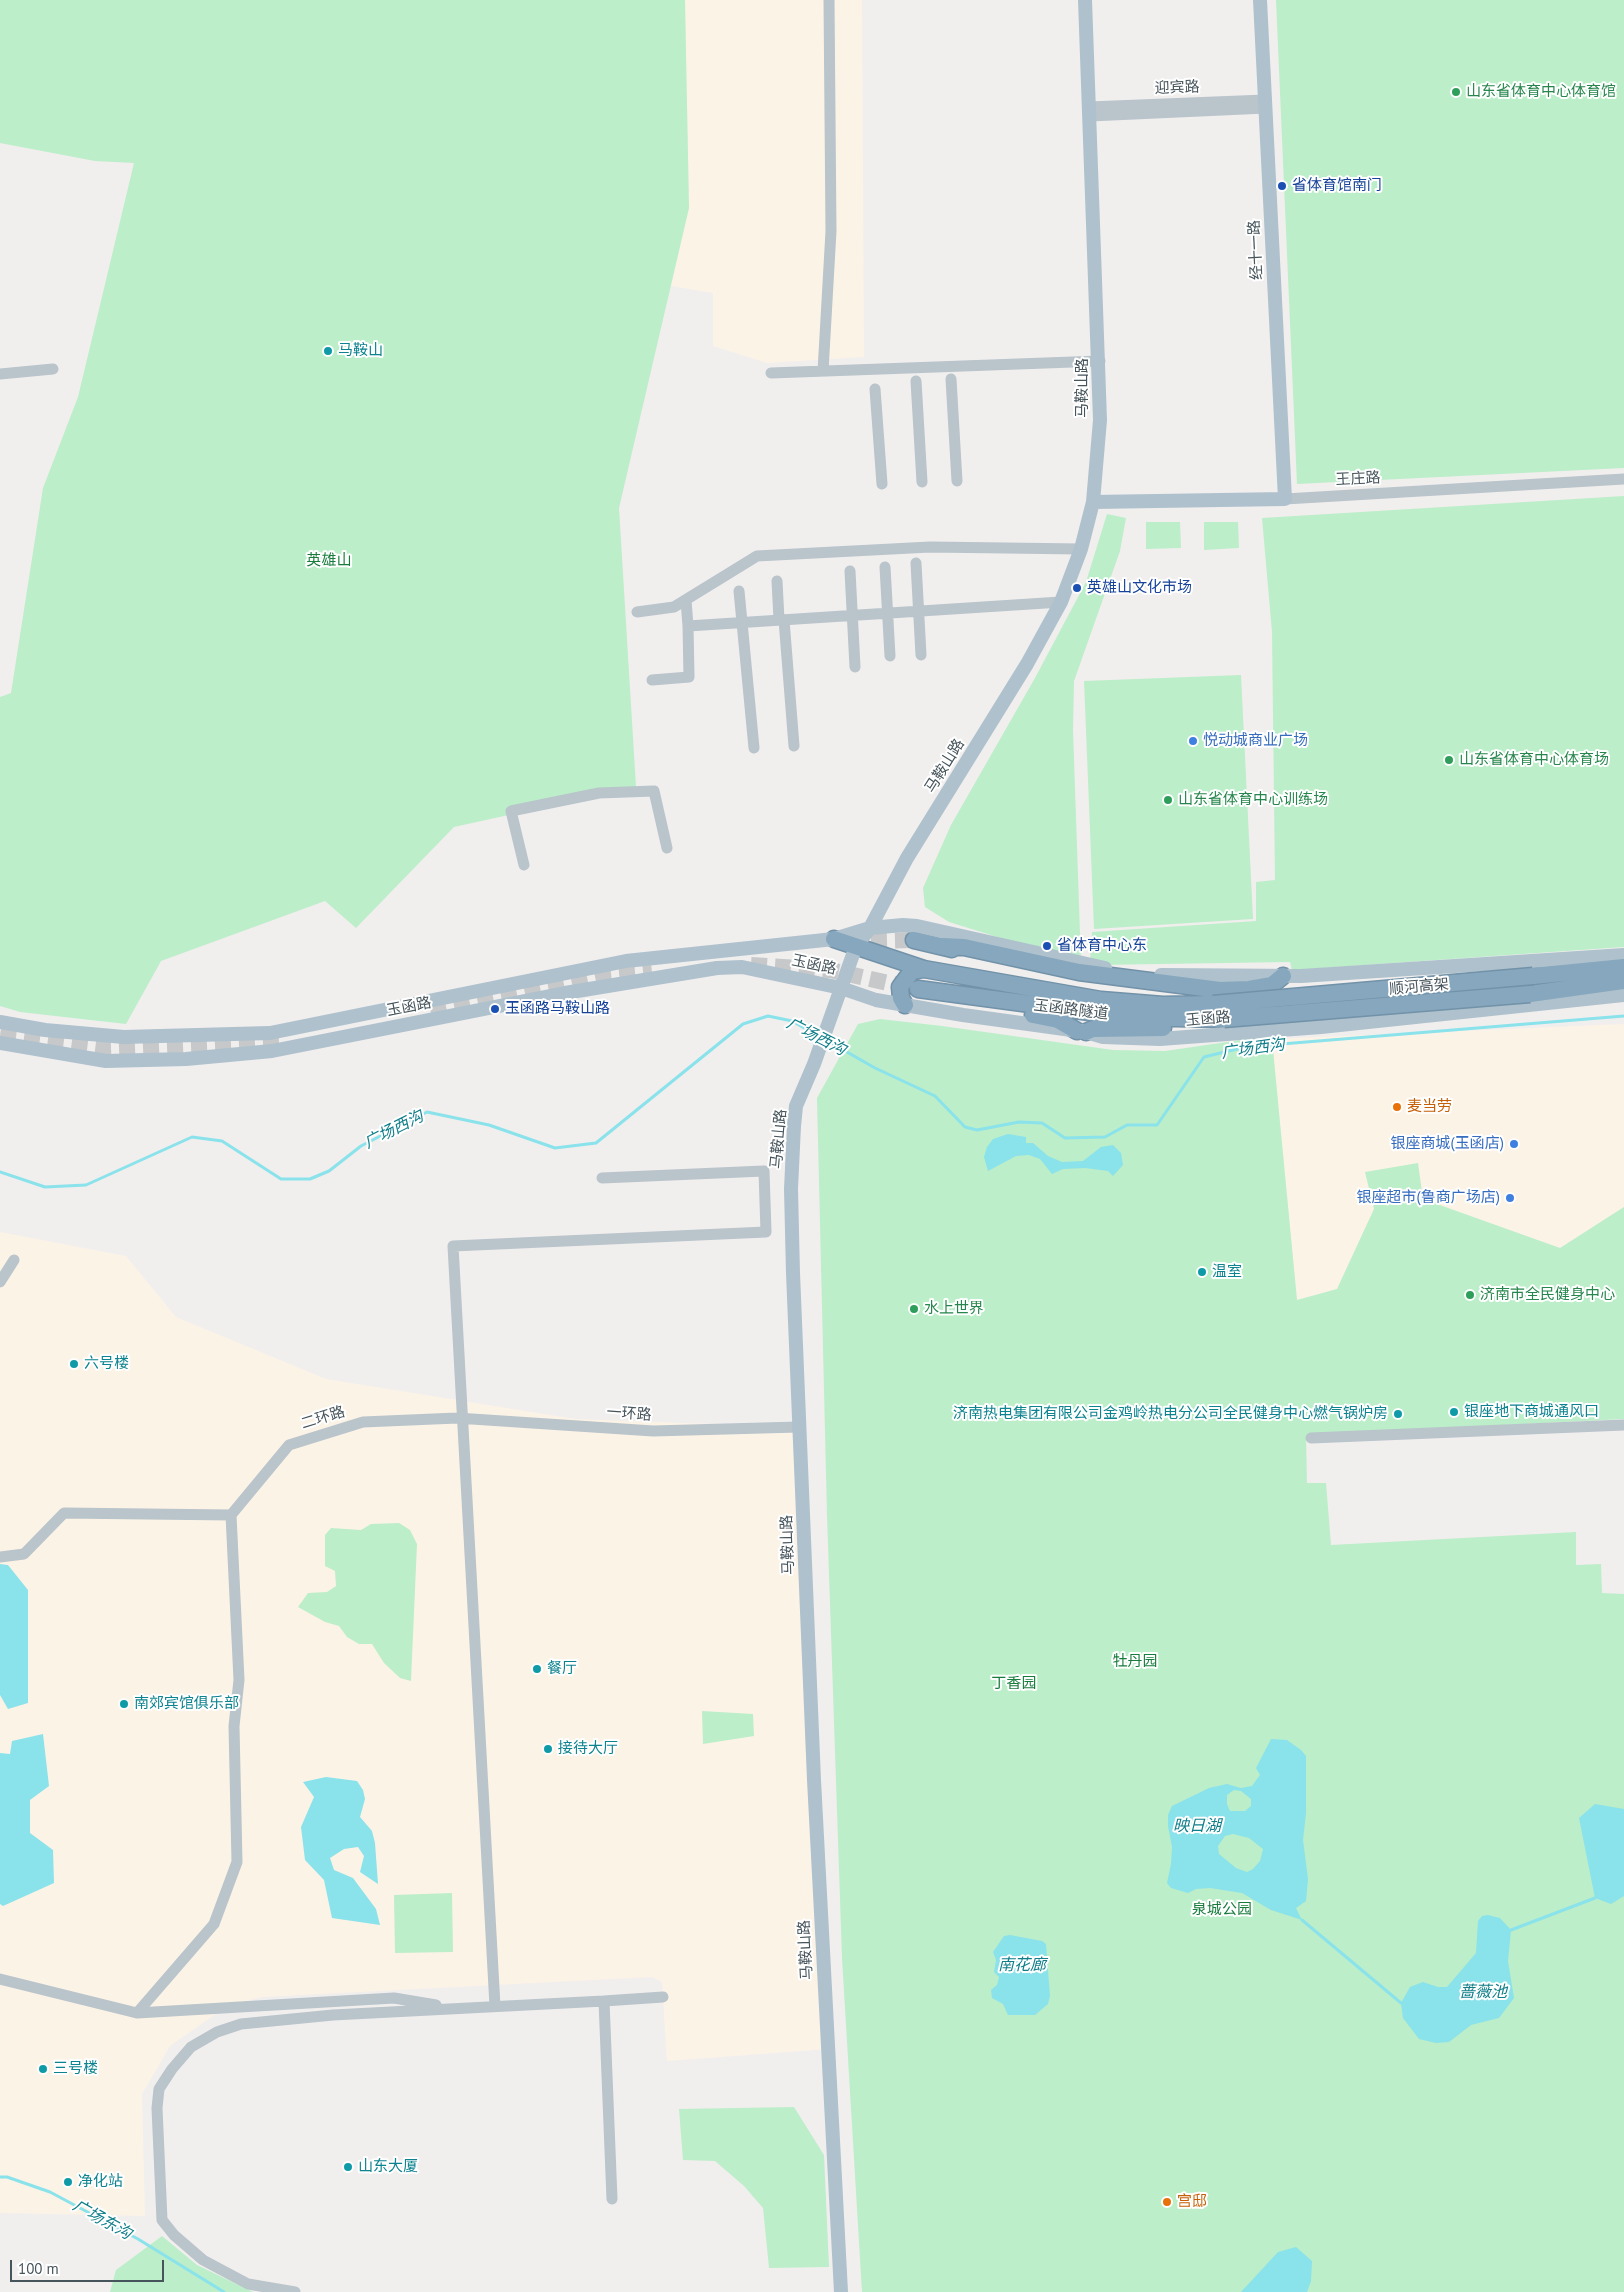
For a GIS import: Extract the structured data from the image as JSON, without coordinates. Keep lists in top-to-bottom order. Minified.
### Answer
{"streets":{"highway":["顺河高架","玉函路隧道"],"main road":["经十一路","马鞍山路","王庄路","玉函路"],"street":["迎宾路","一环路","二环路"]},"crossings":[["迎宾路","经十一路"],["迎宾路","马鞍山路"],["经十一路","王庄路"],["马鞍山路","王庄路"],["马鞍山路","玉函路"],["马鞍山路","一环路"],["顺河高架","玉函路隧道"],["一环路","二环路"]],"water":["广场西沟","映日湖","南花廊","蔷薇池","广场东沟"],"parks":["英雄山","牡丹园","丁香园","泉城公园"],"places":["山东省体育中心体育馆","省体育馆南门","马鞍山","英雄山文化市场","悦动城商业广场","山东省体育中心体育场","山东省体育中心训练场","省体育中心东","玉函路马鞍山路","麦当劳","银座商城(玉函店)","银座超市(鲁商广场店)","温室","济南市全民健身中心","水上世界","六号楼","银座地下商城通风口","济南热电集团有限公司金鸡岭热电分公司全民健身中心燃气锅炉房","餐厅","南郊宾馆俱乐部","接待大厅","三号楼","山东大厦","净化站","宫邸"],"scale_bar":"100 m"}
